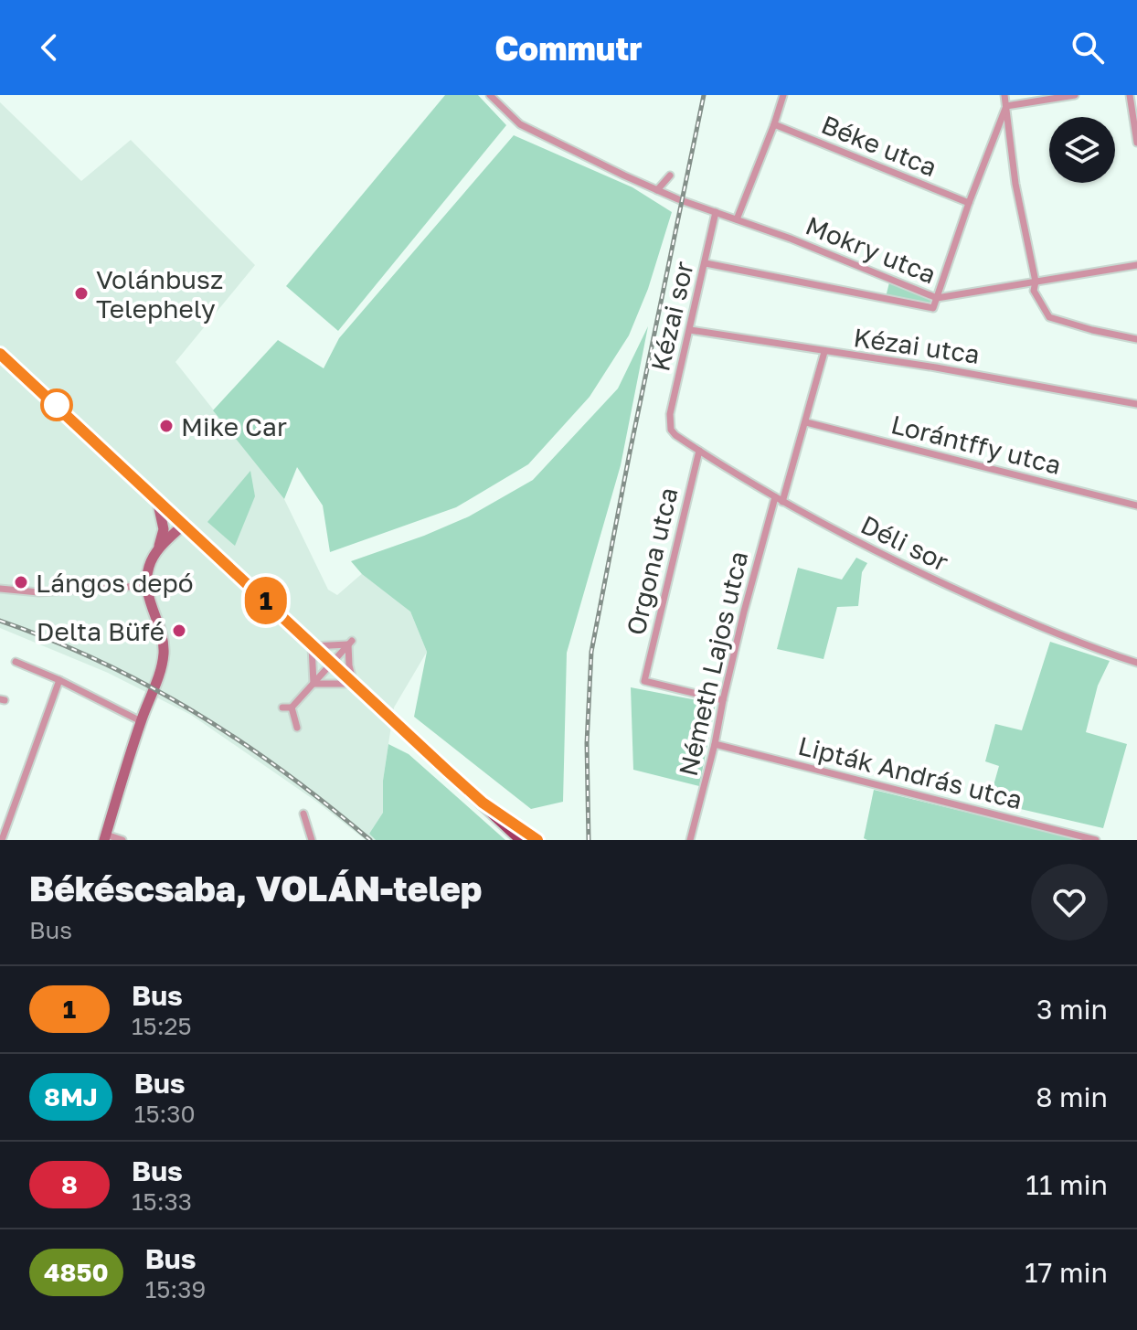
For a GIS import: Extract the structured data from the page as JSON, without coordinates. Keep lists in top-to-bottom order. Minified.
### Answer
{"streets":{"street":["Béke utca","Mokry utca","Kézai sor","Kézai utca","Lorántffy utca","Déli sor","Orgona utca","Németh Lajos utca","Lipták András utca"]},"crossings":[["Mokry utca","Kézai sor"],["Kézai sor","Kézai utca"],["Kézai sor","Déli sor"],["Déli sor","Orgona utca"],["Déli sor","Németh Lajos utca"],["Orgona utca","Németh Lajos utca"],["Németh Lajos utca","Lipták András utca"]],"places":["Volánbusz Telephely","Mike Car","Lángos depó","Delta Büfé"],"lines":["bus line 1"],"page":{"header":"Commutr","on_map":"1","heading":["Békéscsaba, VOLÁN-telep","Bus"],"list":[{"mark":"1","name":"Bus","note":"15:25","value":"3 min"},{"mark":"8MJ","name":"Bus","note":"15:30","value":"8 min"},{"mark":"8","name":"Bus","note":"15:33","value":"11 min"},{"mark":"4850","name":"Bus","note":"15:39","value":"17 min"}]}}
